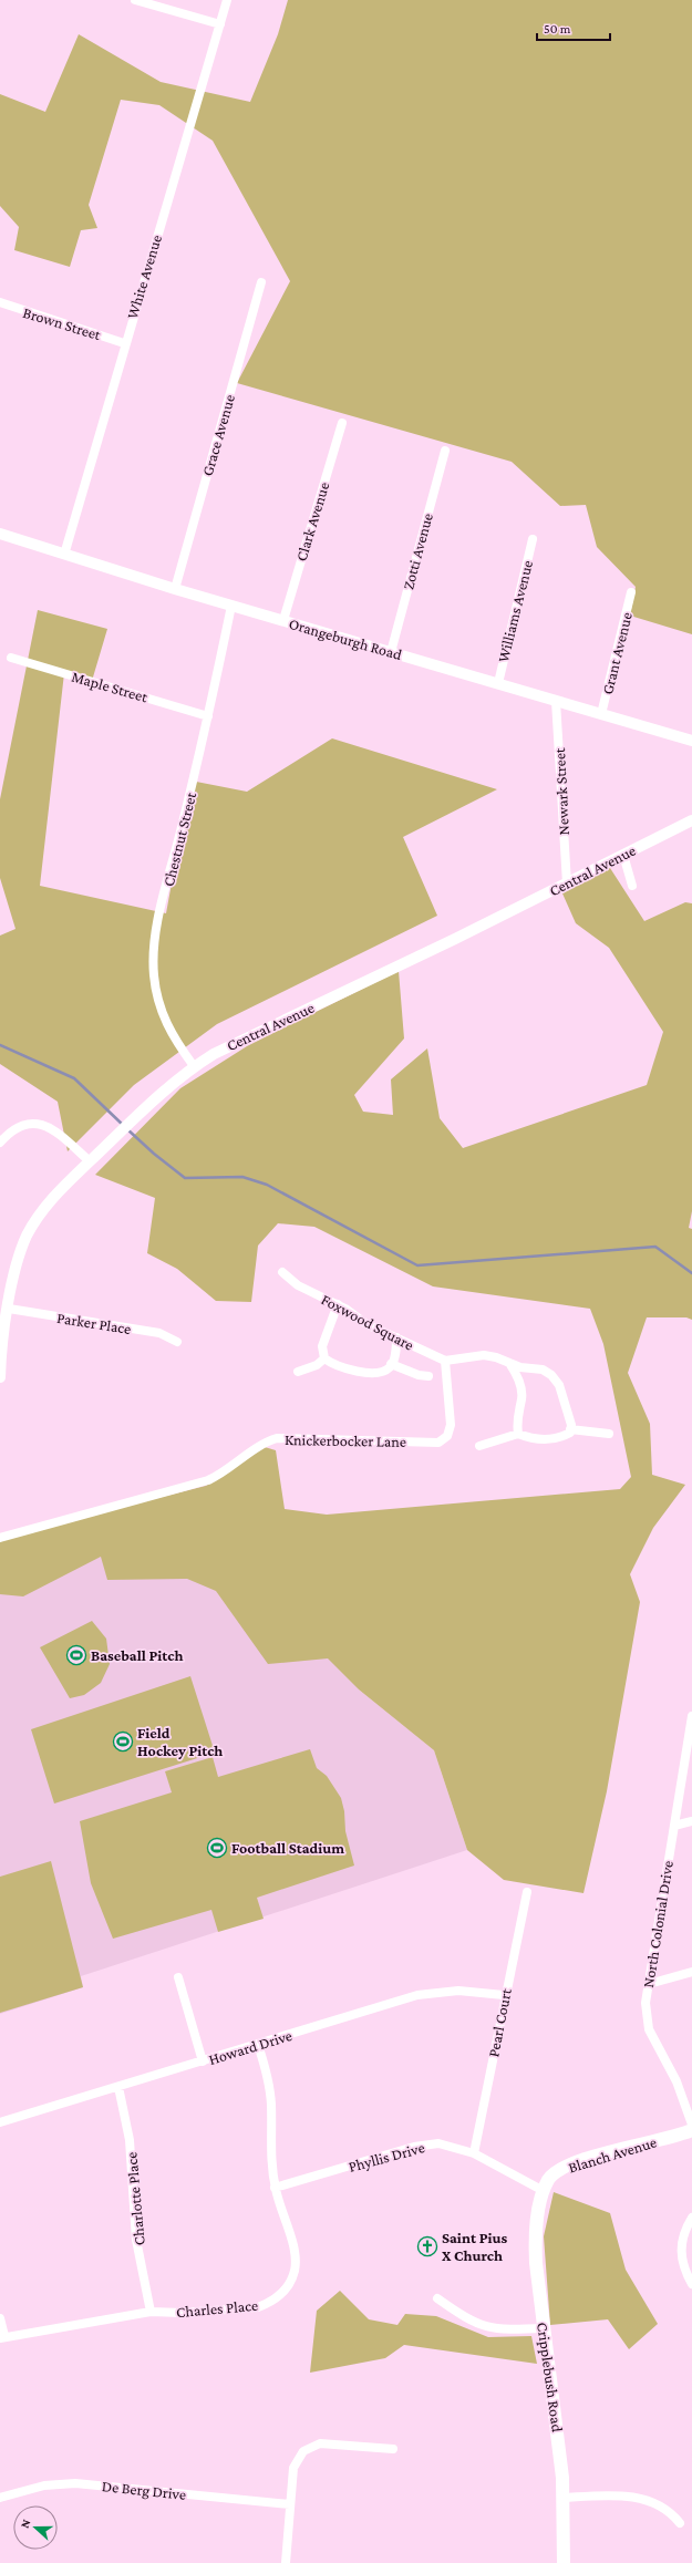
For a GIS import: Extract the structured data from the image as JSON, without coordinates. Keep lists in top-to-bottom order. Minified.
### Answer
{"streets":{"main road":["Blanch Avenue","Cripplebush Road"],"street":["White Avenue","Brown Street","Grace Avenue","Clark Avenue","Zotti Avenue","Williams Avenue","Orangeburgh Road","Grant Avenue","Maple Street","Newark Street","Chestnut Street","Central Avenue","Foxwood Square","Parker Place","Knickerbocker Lane","North Colonial Drive","Pearl Court","Howard Drive","Phyllis Drive","Charlotte Place","Charles Place","De Berg Drive"]},"crossings":[["White Avenue","Brown Street"],["White Avenue","Orangeburgh Road"],["Grace Avenue","Orangeburgh Road"],["Clark Avenue","Orangeburgh Road"],["Zotti Avenue","Orangeburgh Road"],["Williams Avenue","Orangeburgh Road"],["Orangeburgh Road","Grant Avenue"],["Orangeburgh Road","Newark Street"],["Orangeburgh Road","Chestnut Street"],["Maple Street","Chestnut Street"],["Newark Street","Central Avenue"],["Chestnut Street","Central Avenue"],["Central Avenue","Parker Place"],["Foxwood Square","Knickerbocker Lane"],["North Colonial Drive","Blanch Avenue"],["Pearl Court","Howard Drive"],["Pearl Court","Phyllis Drive"],["Howard Drive","Charlotte Place"],["Howard Drive","Charles Place"],["Blanch Avenue","Phyllis Drive"],["Blanch Avenue","Cripplebush Road"],["Phyllis Drive","Charles Place"],["Phyllis Drive","Cripplebush Road"],["Charlotte Place","Charles Place"]],"places":{"sports":["Baseball Pitch","Field Hockey Pitch","Football Stadium"],"church":["Saint Pius X Church"]},"scale_bar":"50 m","north":"left"}
